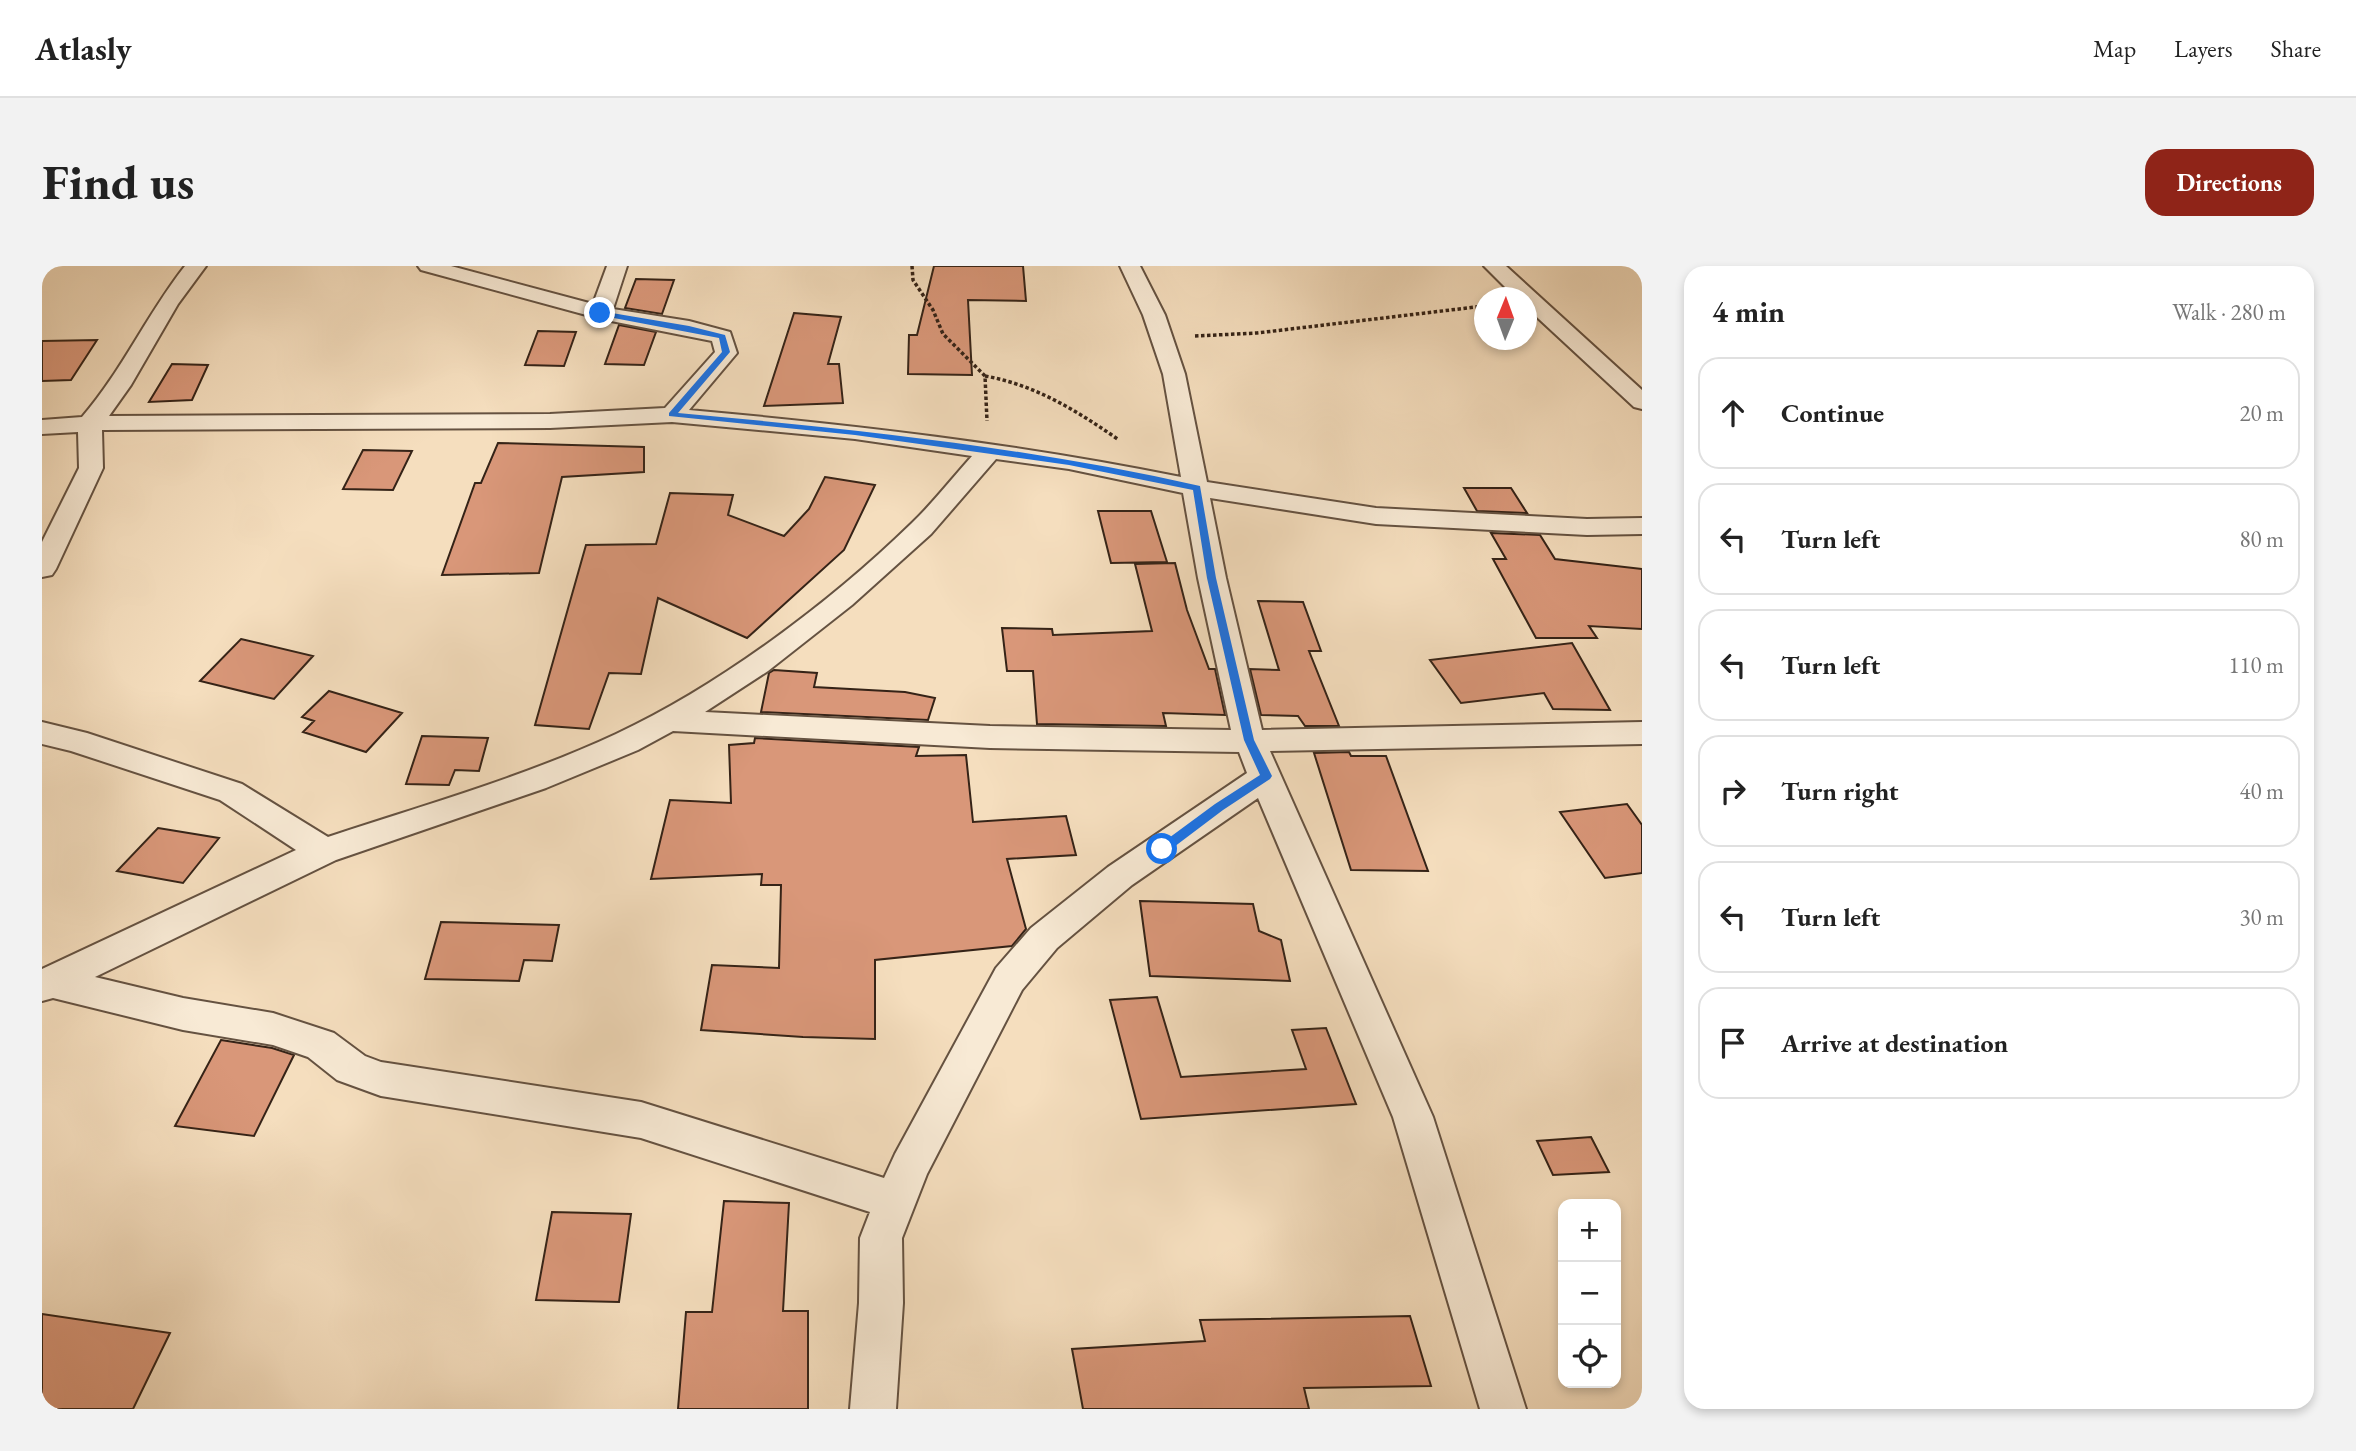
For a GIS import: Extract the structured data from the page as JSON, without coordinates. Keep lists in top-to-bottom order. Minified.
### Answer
{"north":"top","page":{"header":"Atlasly","nav":["Map","Layers","Share"],"buttons":"Directions","title":"Find us","heading":["4 min","Walk · 280 m"],"list":[["Continue","20 m"],["Turn left","80 m"],["Turn left","110 m"],["Turn right","40 m"],["Turn left","30 m"],"Arrive at destination"],"map_buttons":["+","−"]}}
